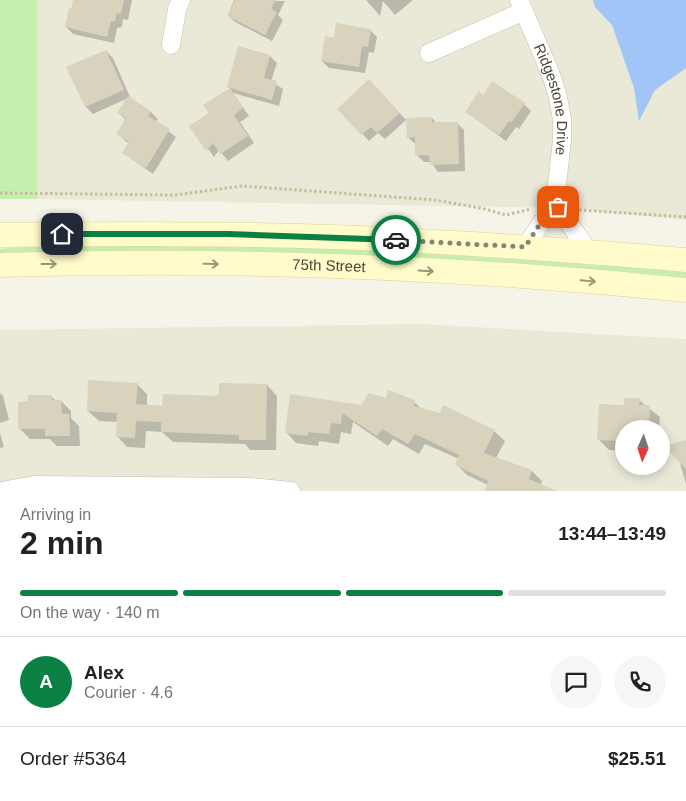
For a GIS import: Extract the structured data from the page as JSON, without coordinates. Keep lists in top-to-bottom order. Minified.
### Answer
{"streets":{"main road":["75th Street"],"street":["Ridgestone Drive"]},"crossings":[["Ridgestone Drive","75th Street"]],"north":"bottom","page":{"heading":["2 min","Arriving in","13:44–13:49"],"panel":["Alex","Courier · 4.6","Order #5364","$25.51"],"bar":"On the way · 140 m","round":"A"}}
